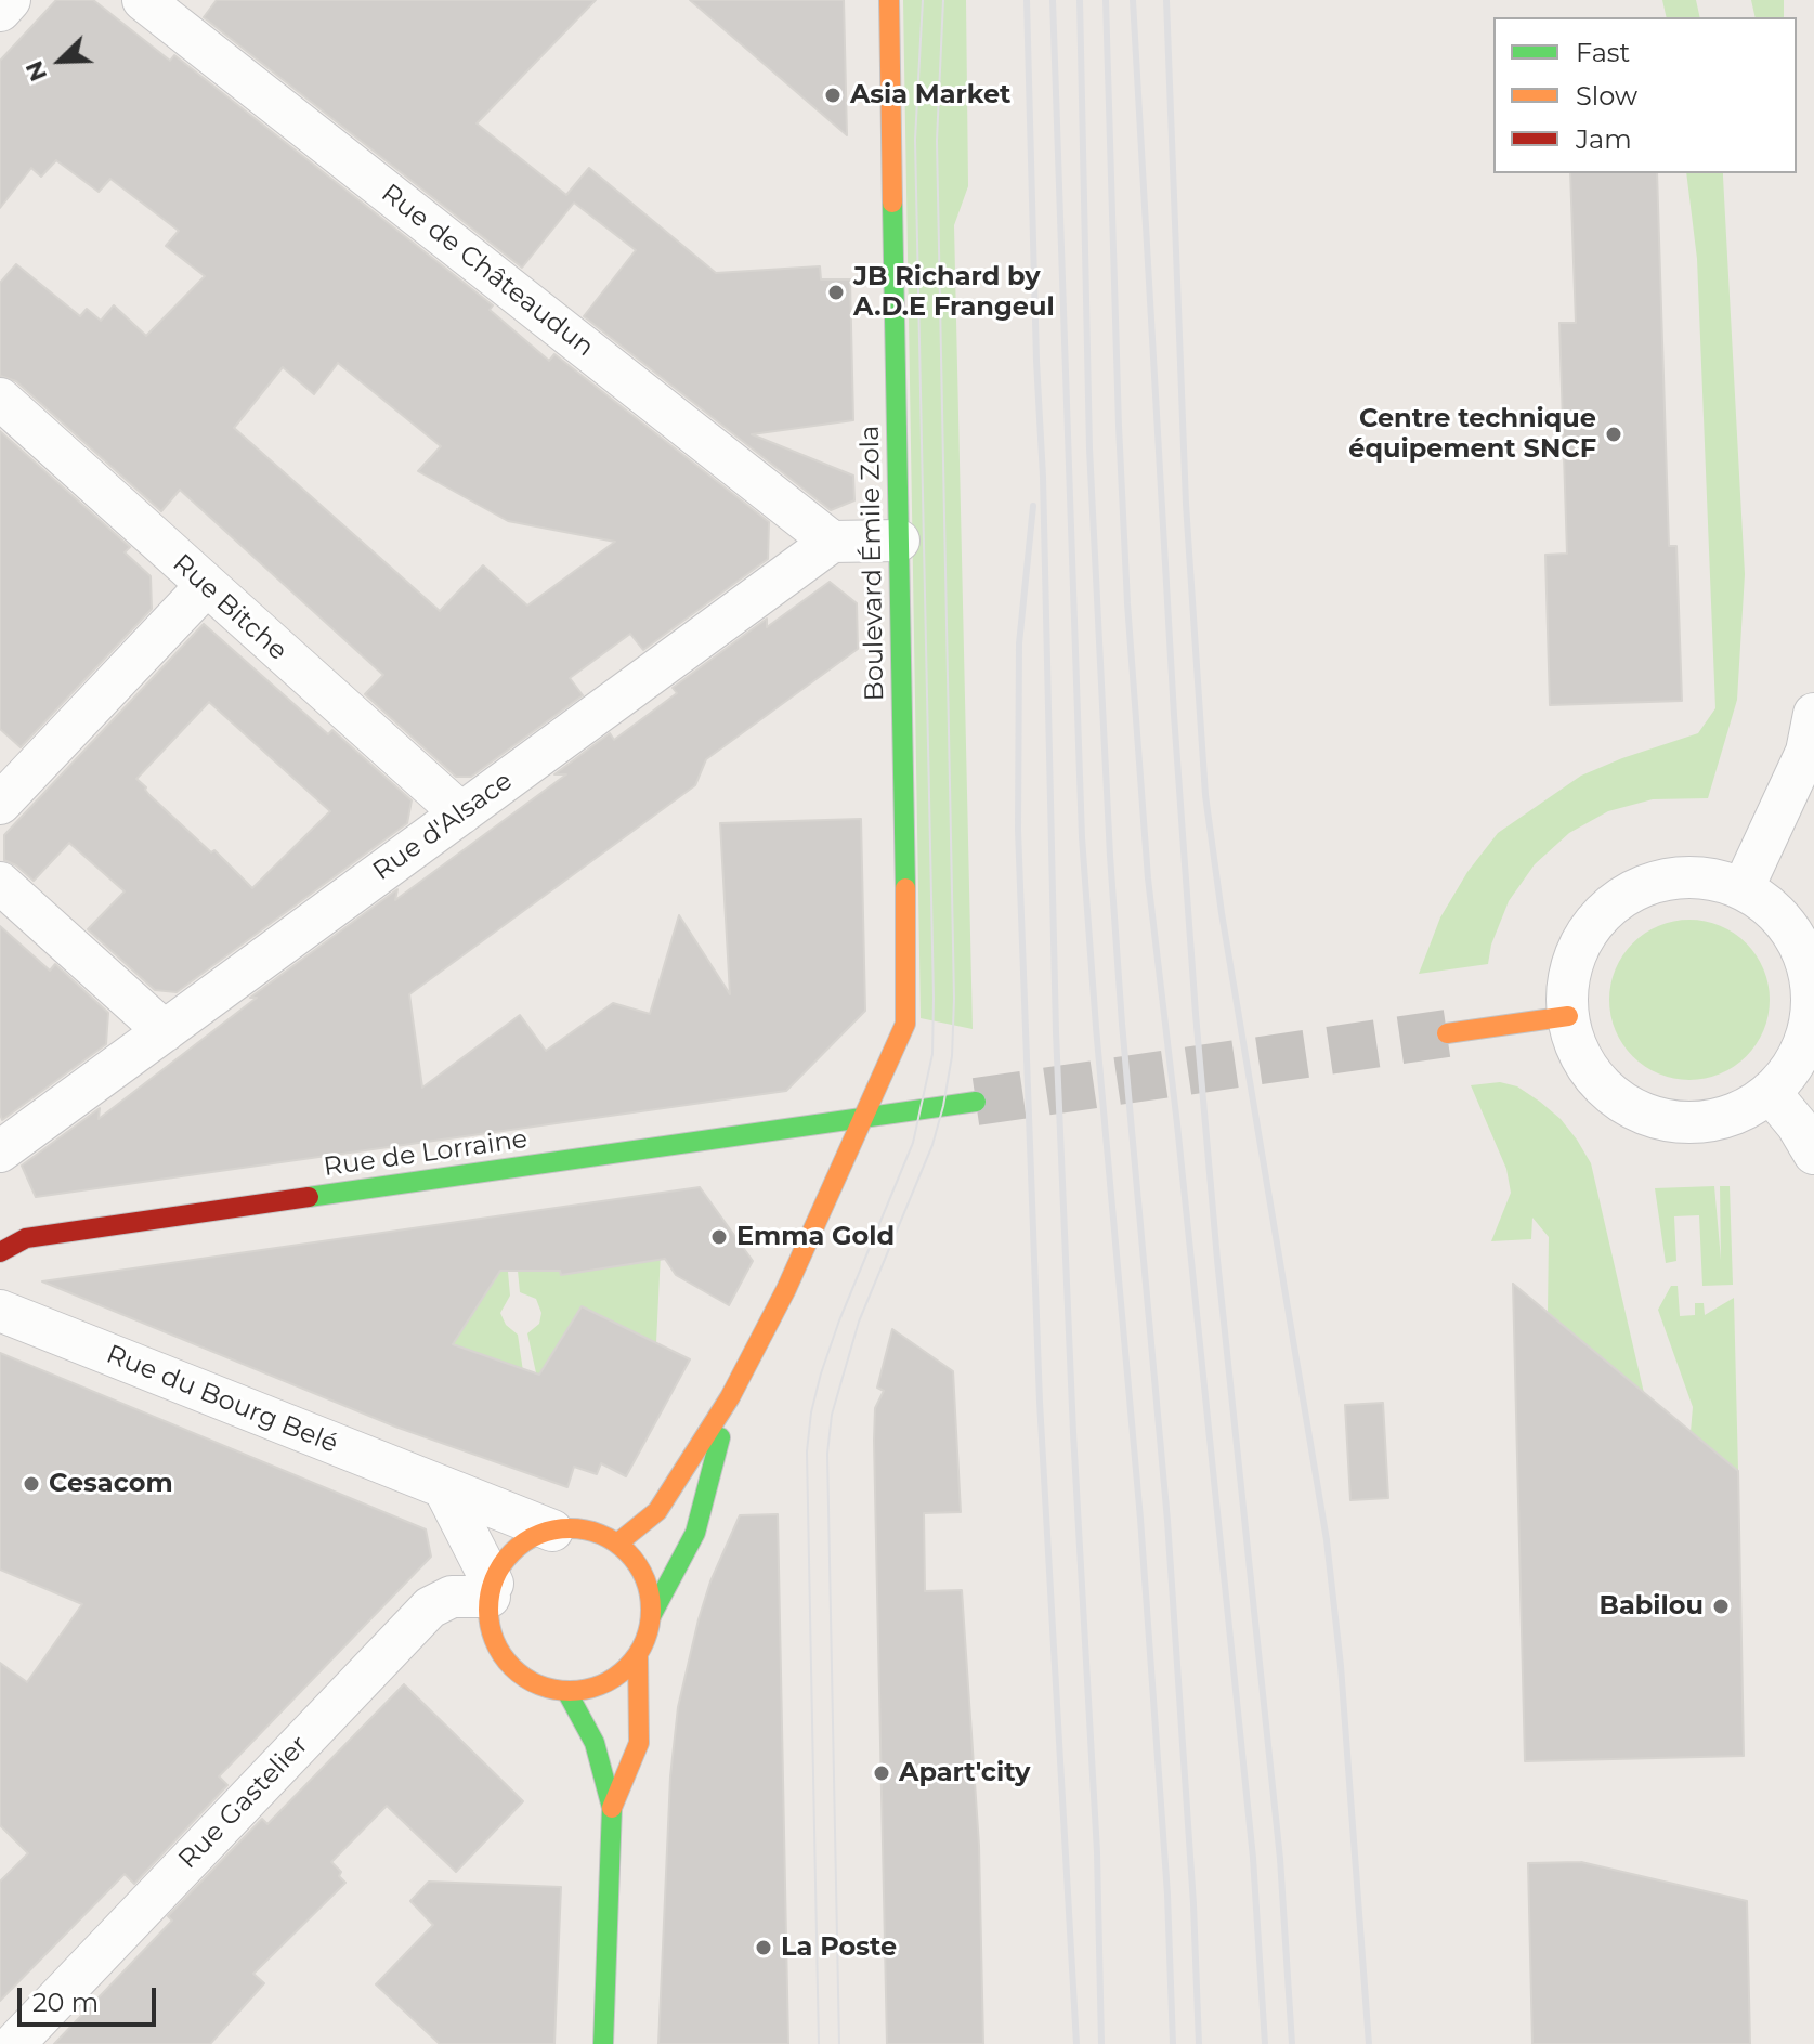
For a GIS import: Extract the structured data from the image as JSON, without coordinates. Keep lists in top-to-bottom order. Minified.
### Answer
{"streets":{"main road":["Boulevard Émile Zola","Rue de Lorraine"],"street":["Rue de Châteaudun","Rue Bitche","Rue d'Alsace","Rue du Bourg Belé","Rue Gastelier"]},"crossings":[["Rue de Châteaudun","Rue d'Alsace"],["Boulevard Émile Zola","Rue de Lorraine"],["Rue Bitche","Rue d'Alsace"],["Rue du Bourg Belé","Rue Gastelier"]],"places":["Asia Market","JB Richard by A.D.E Frangeul","Centre technique équipement SNCF","Emma Gold","Cesacom","Babilou","Apart'city","La Poste"],"legend":["Fast","Slow","Jam"],"scale_bar":"20 m","north":"bottom left"}
